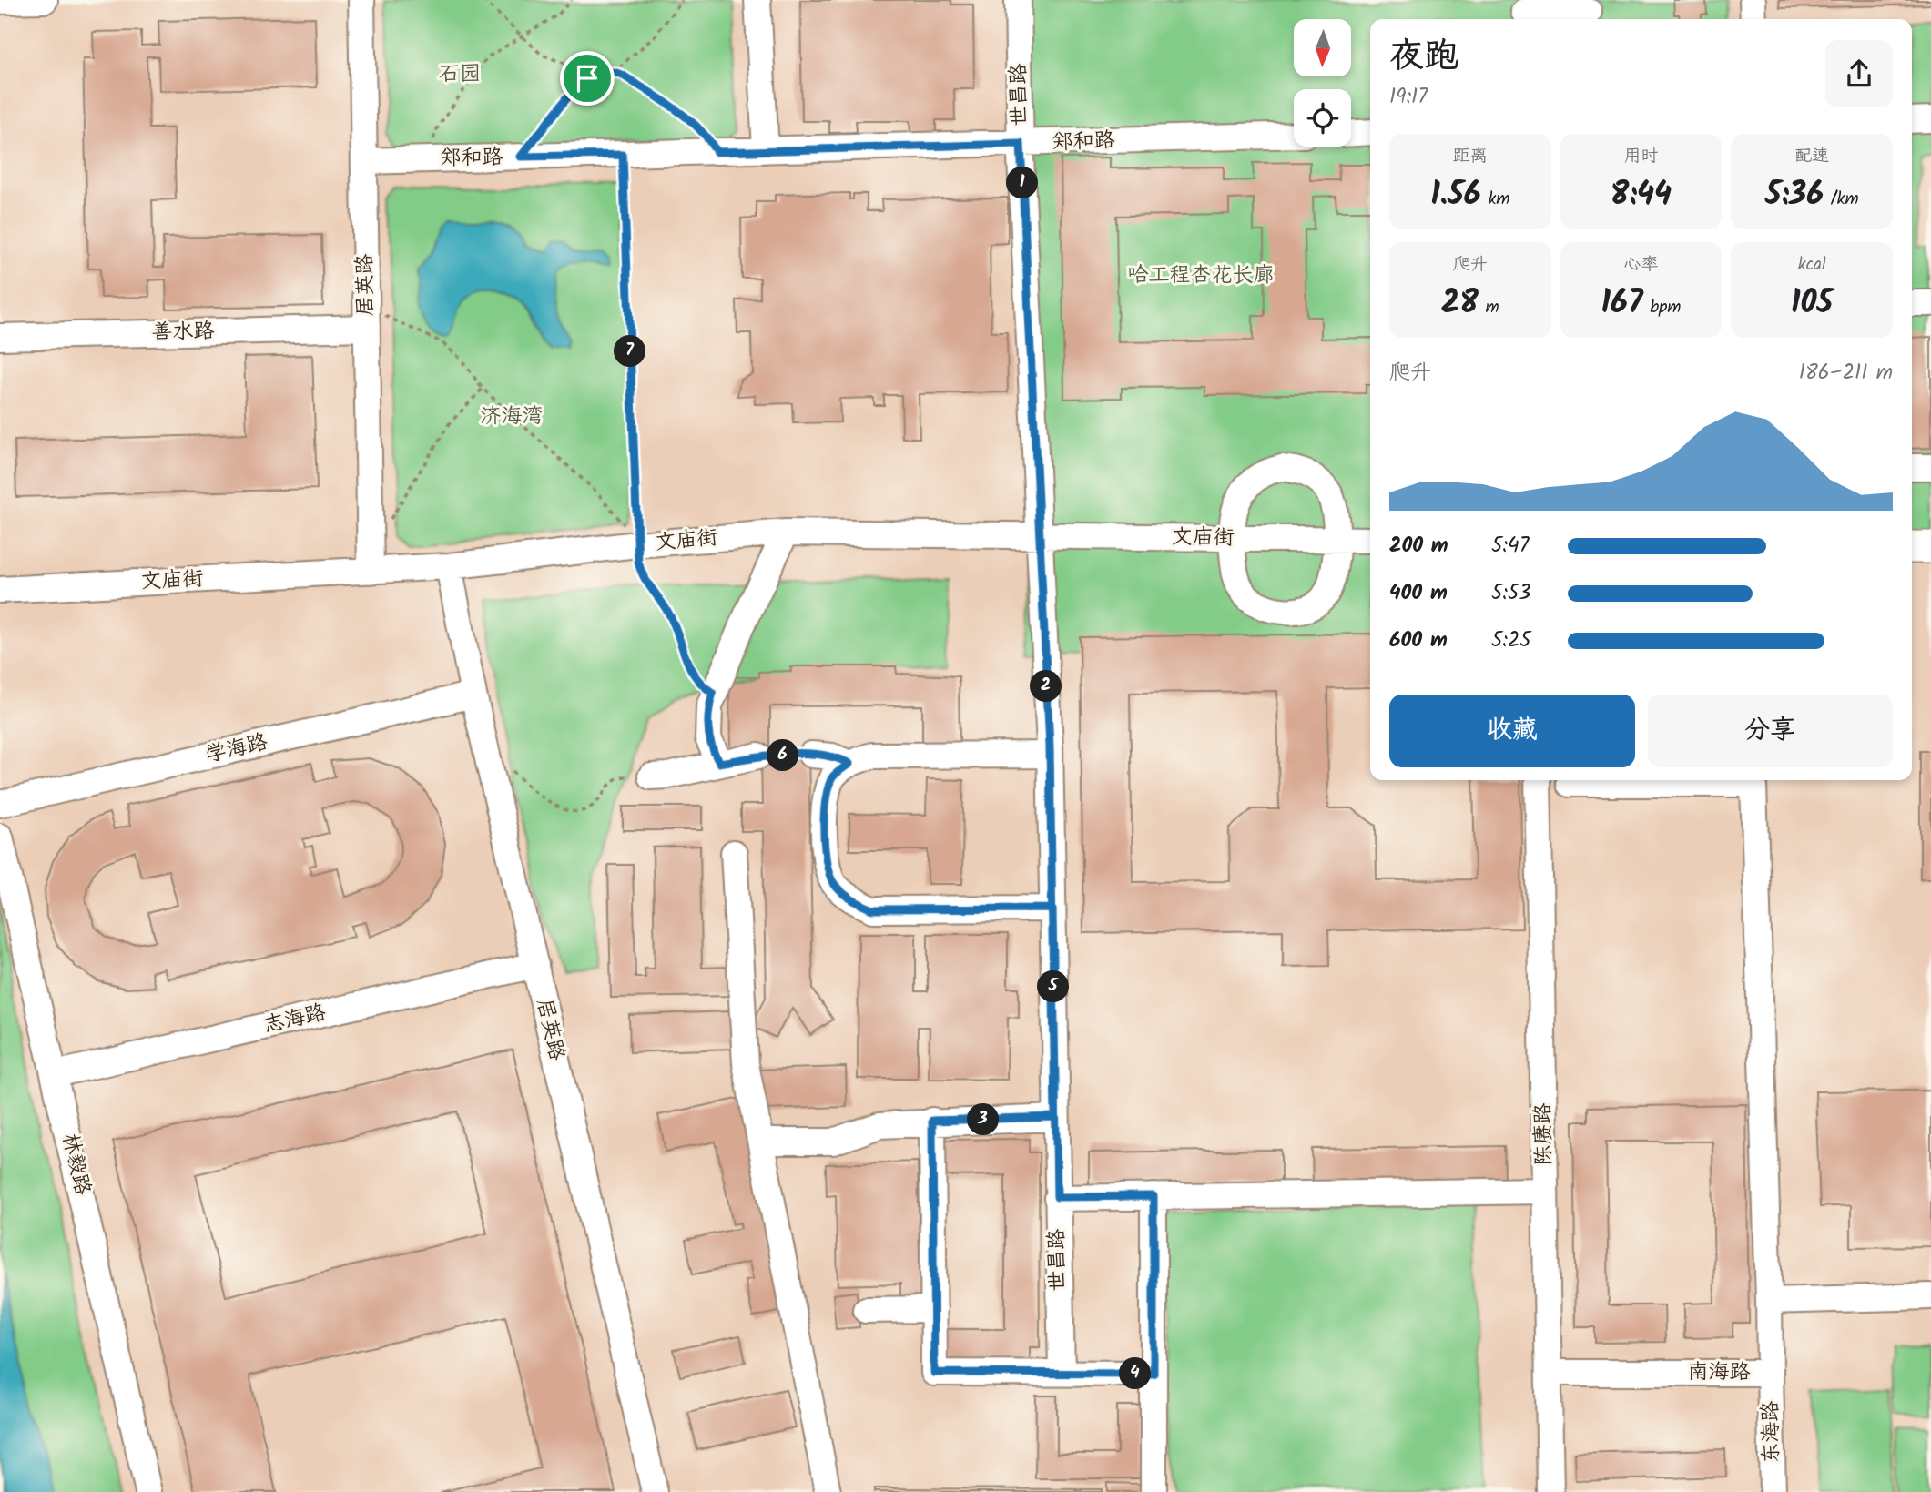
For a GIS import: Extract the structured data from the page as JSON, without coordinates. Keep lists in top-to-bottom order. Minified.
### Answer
{"streets":{"street":["世昌路","郑和路","居英路","善水路","文庙街","学海路","志海路","陈赓路","林毅路","南海路","东海路"]},"crossings":[["世昌路","郑和路"],["世昌路","文庙街"],["郑和路","居英路"],["居英路","善水路"],["居英路","文庙街"],["居英路","学海路"],["居英路","志海路"],["志海路","林毅路"],["陈赓路","南海路"],["南海路","东海路"]],"parks":["石园","哈工程杏花长廊","济海湾"],"north":"bottom","page":{"heading":["夜跑","19:17"],"stats":[["距离","1.56 km"],["用时","8:44"],["配速","5:36 /km"],["爬升","28 m"],["心率","167 bpm"],["kcal","105"]],"pins":["1","7","2","6","5","3","4"],"chart":["爬升","186–211 m"],"list":[{"name":"200 m","note":"5:47"},{"name":"400 m","note":"5:53"},{"name":"600 m","note":"5:25"}],"buttons":["收藏","分享"]}}
